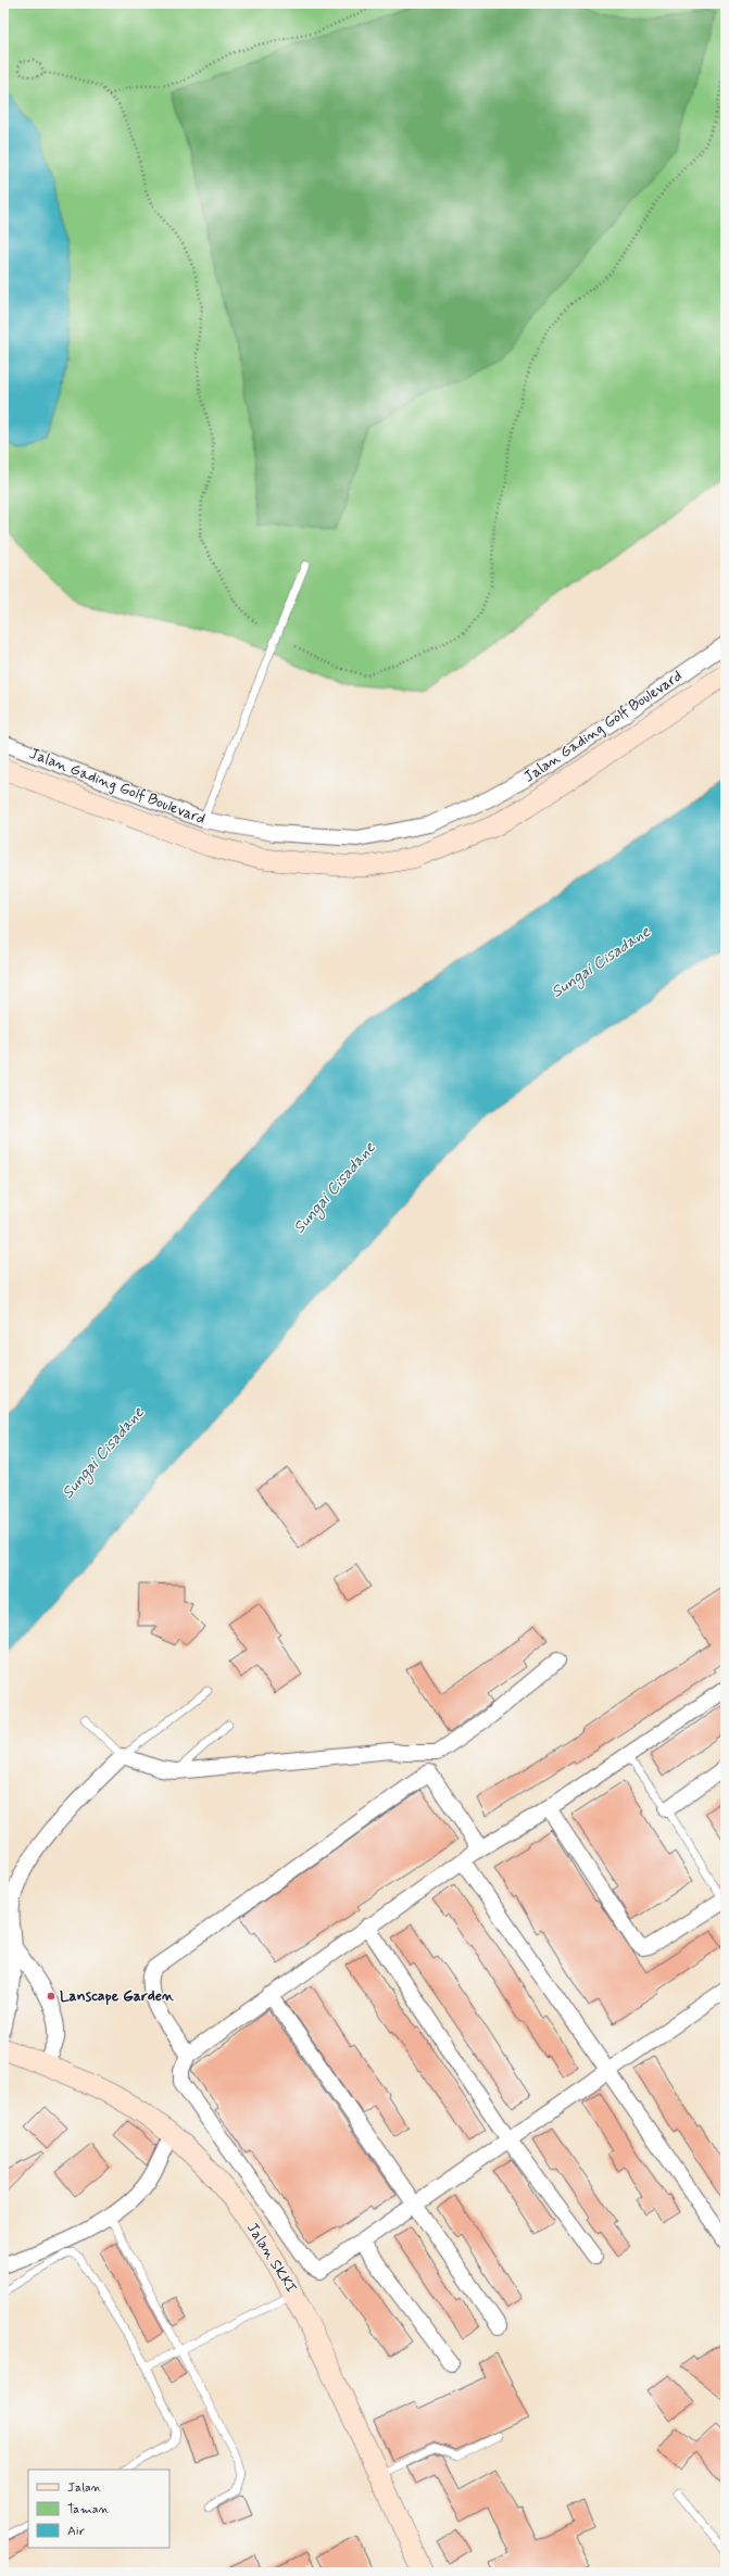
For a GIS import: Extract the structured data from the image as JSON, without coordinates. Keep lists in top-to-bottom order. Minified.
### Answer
{"streets":{"main road":["Jalan Gading Golf Boulevard","Jalan SKKI"]},"water":["Sungai Cisadane"],"places":["Lanscape Garden"],"legend":["Jalan","Taman","Air"]}
